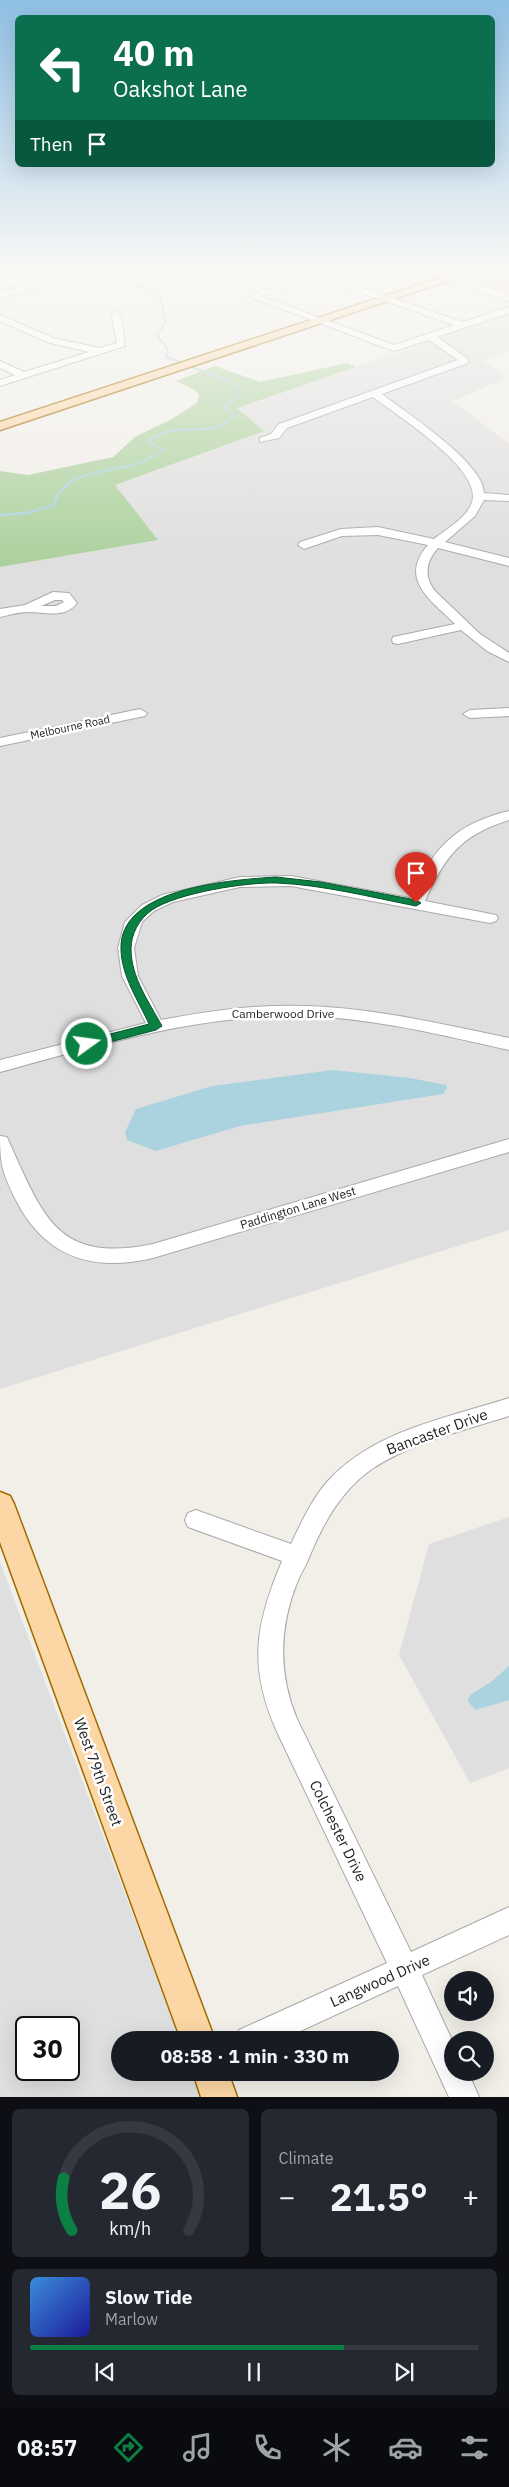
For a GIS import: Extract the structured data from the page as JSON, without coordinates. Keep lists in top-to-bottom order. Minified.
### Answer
{"streets":{"main road":["West 79th Street"],"street":["Melbourne Road","Camberwood Drive","Paddington Lane West","Bancaster Drive","Colchester Drive","Langwood Drive"]},"crossings":[["Bancaster Drive","Colchester Drive"],["Colchester Drive","Langwood Drive"]],"page":{"turn":["40 m","Oakshot Lane"],"then":"Then","limit":"30","trip":"08:58 · 1 min · 330 m","tile":"Climate","heat":["−","21.5°","+"],"song":["Slow Tide","Marlow"],"tabs":"08:57","gauge":["26","km/h"]}}
